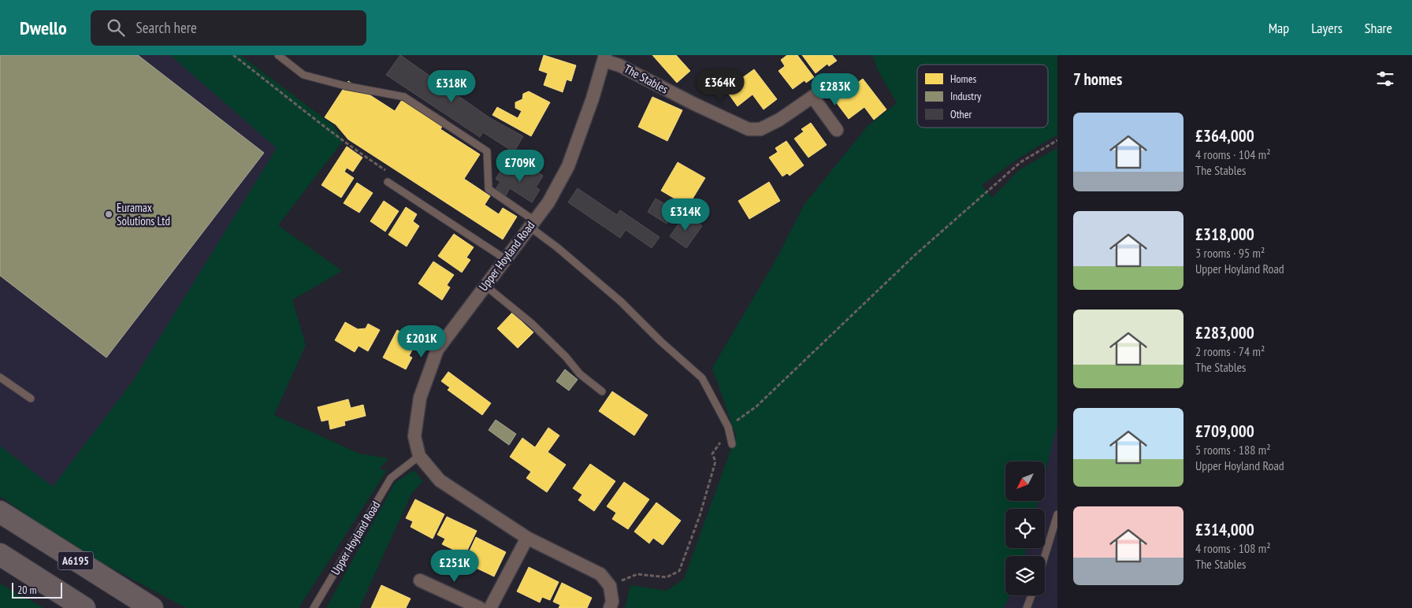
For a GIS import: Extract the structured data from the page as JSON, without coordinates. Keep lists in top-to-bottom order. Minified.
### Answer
{"streets":{"highway":["A6195"],"street":["The Stables","Upper Hoyland Road"]},"crossings":[["The Stables","Upper Hoyland Road"]],"places":["Euramax Solutions Ltd"],"legend":["Homes","Industry","Other"],"scale_bar":"20 m","north":"bottom left","page":{"header":"Dwello","search":"Search here","nav":["Map","Layers","Share"],"heading":"7 homes","price":["£364K","£318K","£283K","£709K","£314K","£201K","£251K"],"list":[{"name":"£364,000","note":"4 rooms · 104 m² · The Stables"},{"name":"£318,000","note":"3 rooms · 95 m² · Upper Hoyland Road"},{"name":"£283,000","note":"2 rooms · 74 m² · The Stables"},{"name":"£709,000","note":"5 rooms · 188 m² · Upper Hoyland Road"},{"name":"£314,000","note":"4 rooms · 108 m² · The Stables"}],"scale":"20 m"}}
